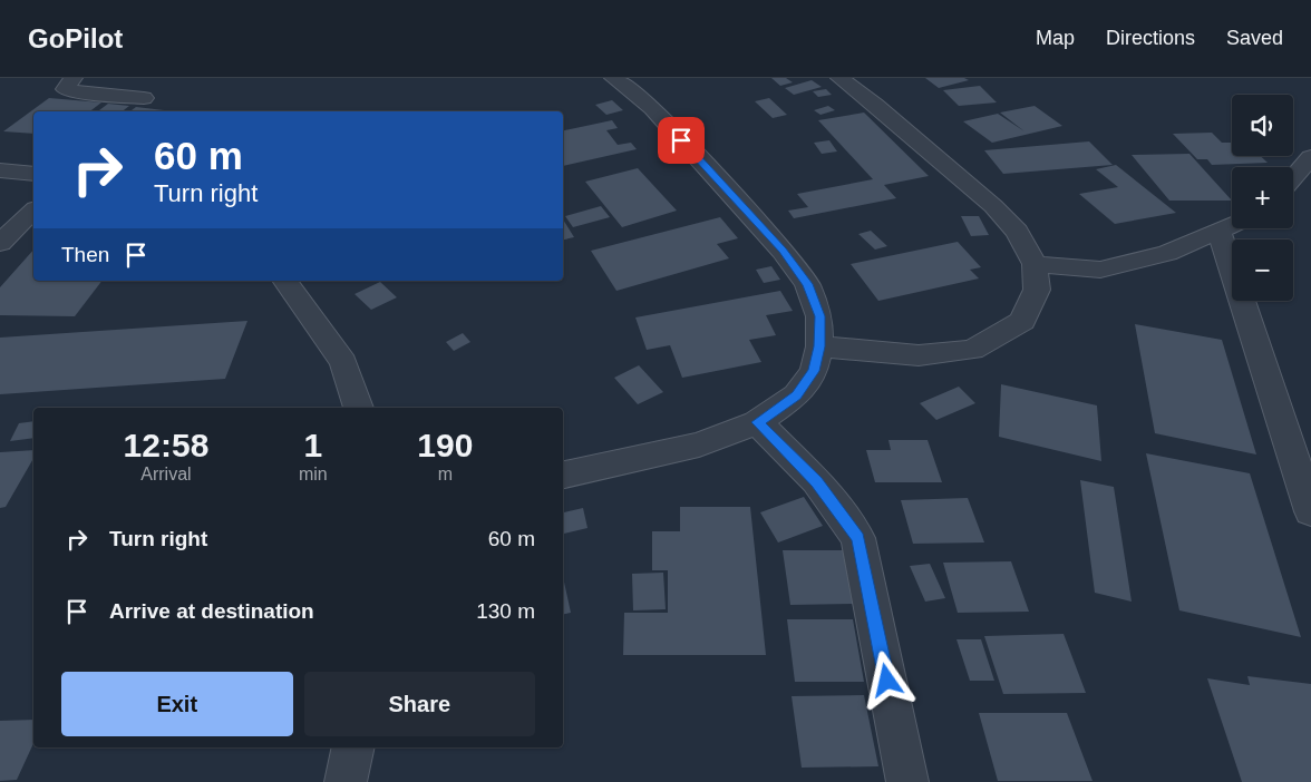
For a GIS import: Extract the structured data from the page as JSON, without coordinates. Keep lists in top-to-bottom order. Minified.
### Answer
{"page":{"header":"GoPilot","nav":["Map","Directions","Saved"],"map_buttons":["+","−"],"turn":["60 m","Turn right"],"then":"Then","eta":["12:58","Arrival","1","min","190","m"],"list":[{"name":"Turn right","value":"60 m"},{"name":"Arrive at destination","value":"130 m"}],"buttons":["Exit","Share"]}}
